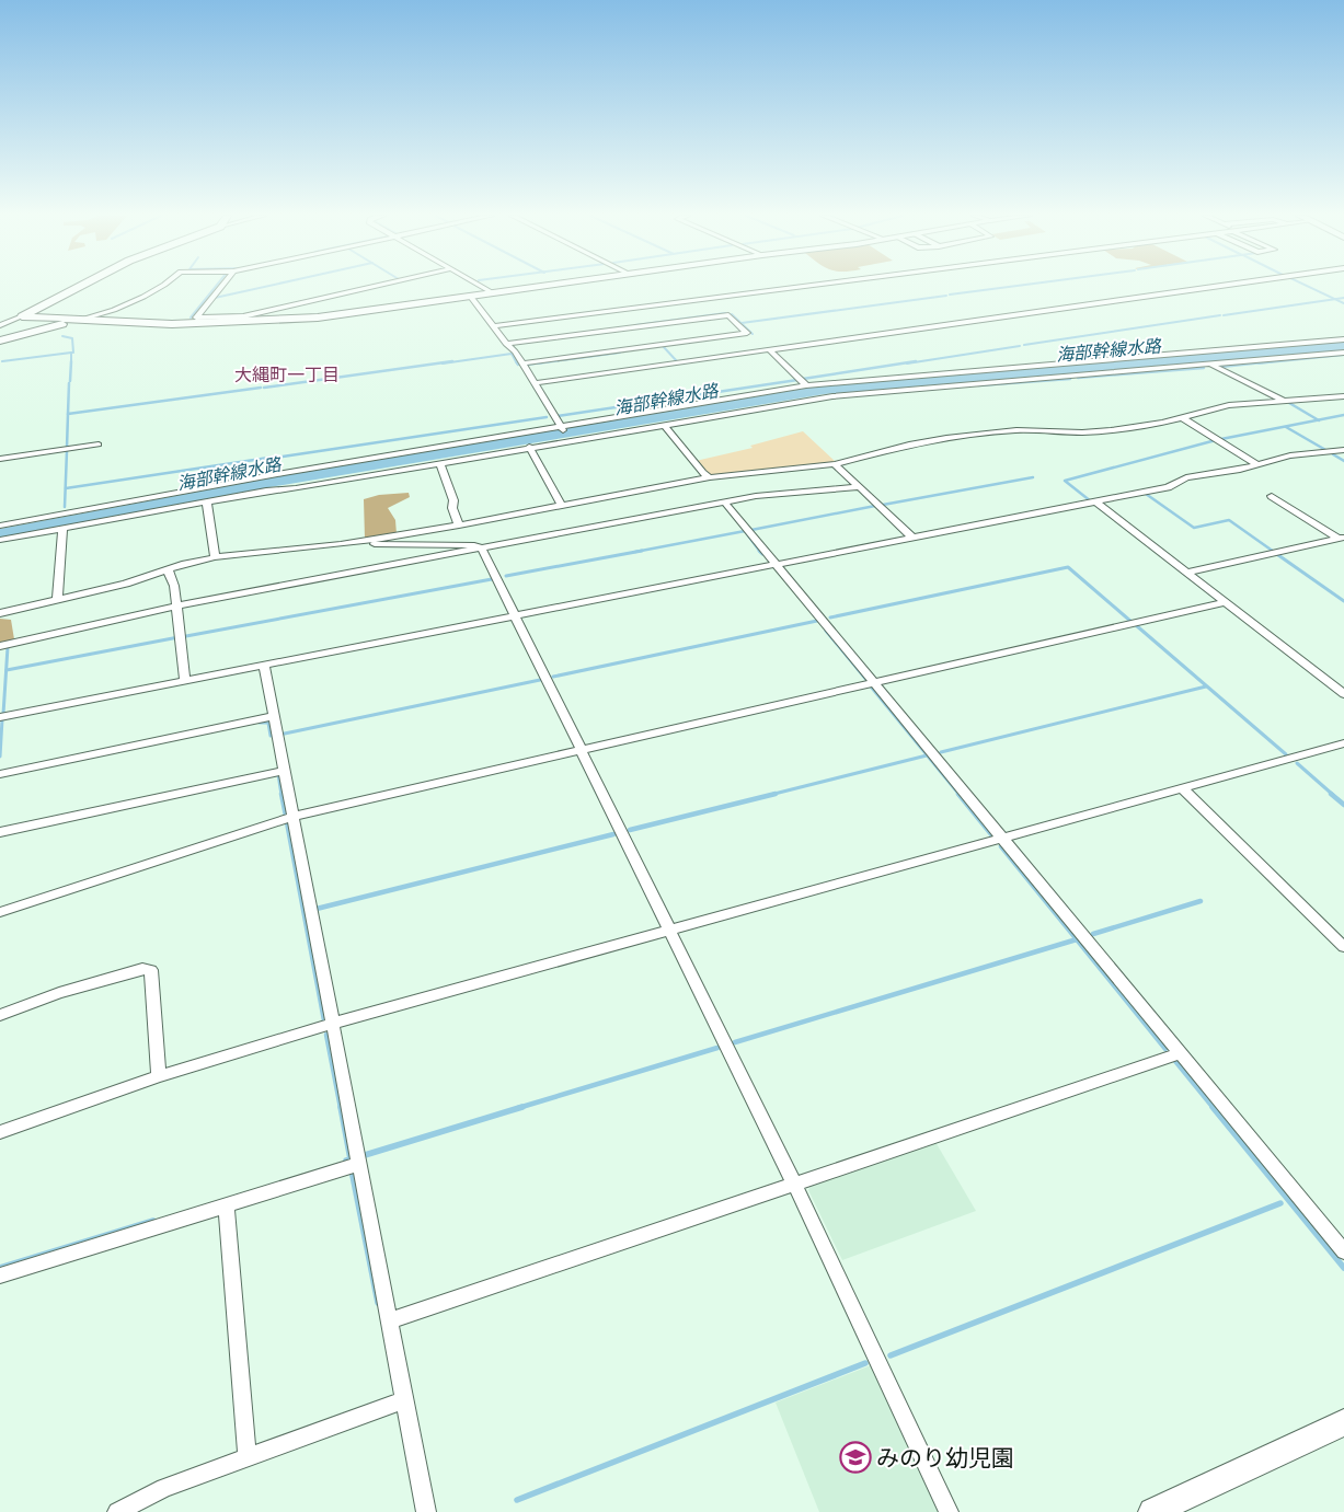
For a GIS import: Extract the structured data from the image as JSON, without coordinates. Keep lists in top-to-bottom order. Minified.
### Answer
{"districts":["大縄町一丁目"],"water":["海部幹線水路"],"places":{"school or university":["みのり幼児園"]}}
